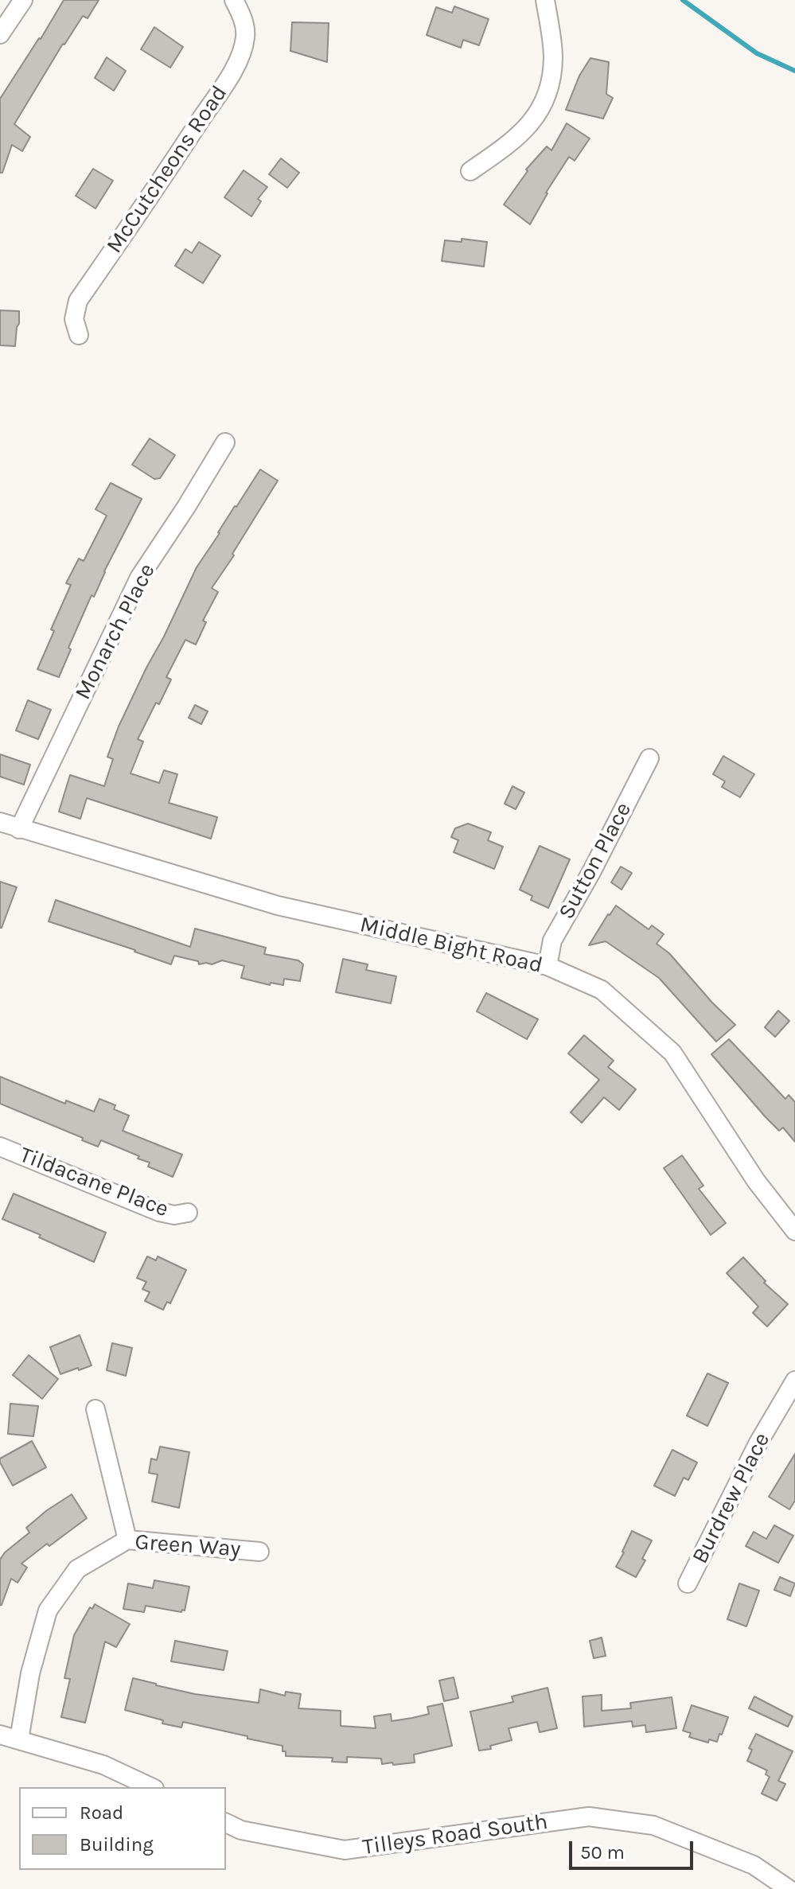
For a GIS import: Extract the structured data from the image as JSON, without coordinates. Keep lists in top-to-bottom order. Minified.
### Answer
{"streets":{"street":["McCutcheons Road","Monarch Place","Sutton Place","Middle Bight Road","Tildacane Place","Burdrew Place","Green Way","Tilleys Road South"]},"crossings":[["Monarch Place","Middle Bight Road"],["Sutton Place","Middle Bight Road"]],"legend":["Road","Building"],"scale_bar":"50 m"}
